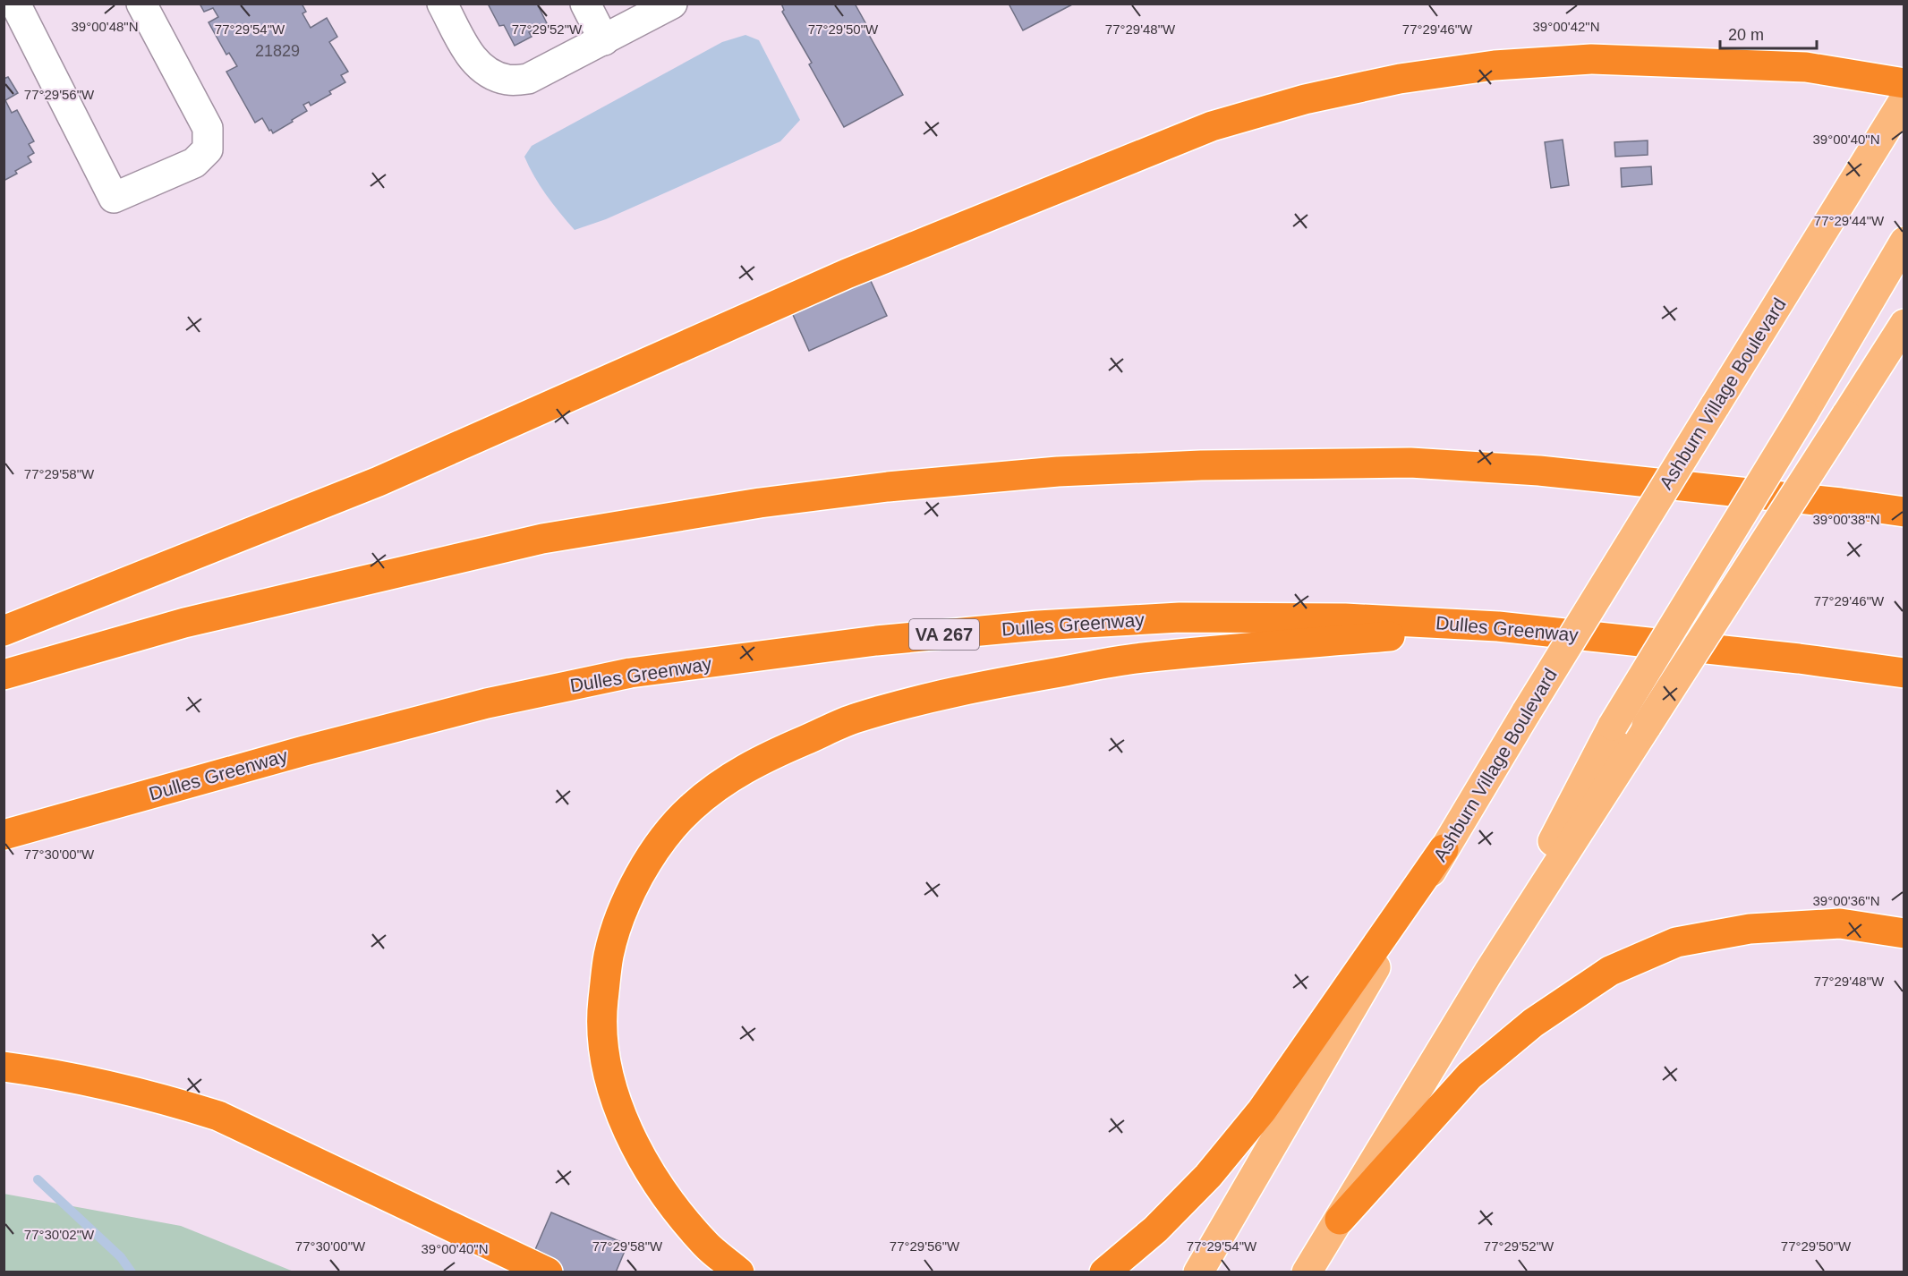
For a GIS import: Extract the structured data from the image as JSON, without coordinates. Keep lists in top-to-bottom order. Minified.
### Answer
{"streets":{"highway":["Dulles Greenway","VA 267"],"main road":["Ashburn Village Boulevard"]},"house_numbers":["21829"],"scale_bar":"20 m","coordinates":["39°00'48\"N","39°00'42\"N","77°29'54\"W","77°29'52\"W","77°29'50\"W","77°29'48\"W","77°29'46\"W","77°29'56\"W","39°00'40\"N","77°29'44\"W","77°29'58\"W","39°00'38\"N","77°30'00\"W","39°00'36\"N","77°30'02\"W"]}
